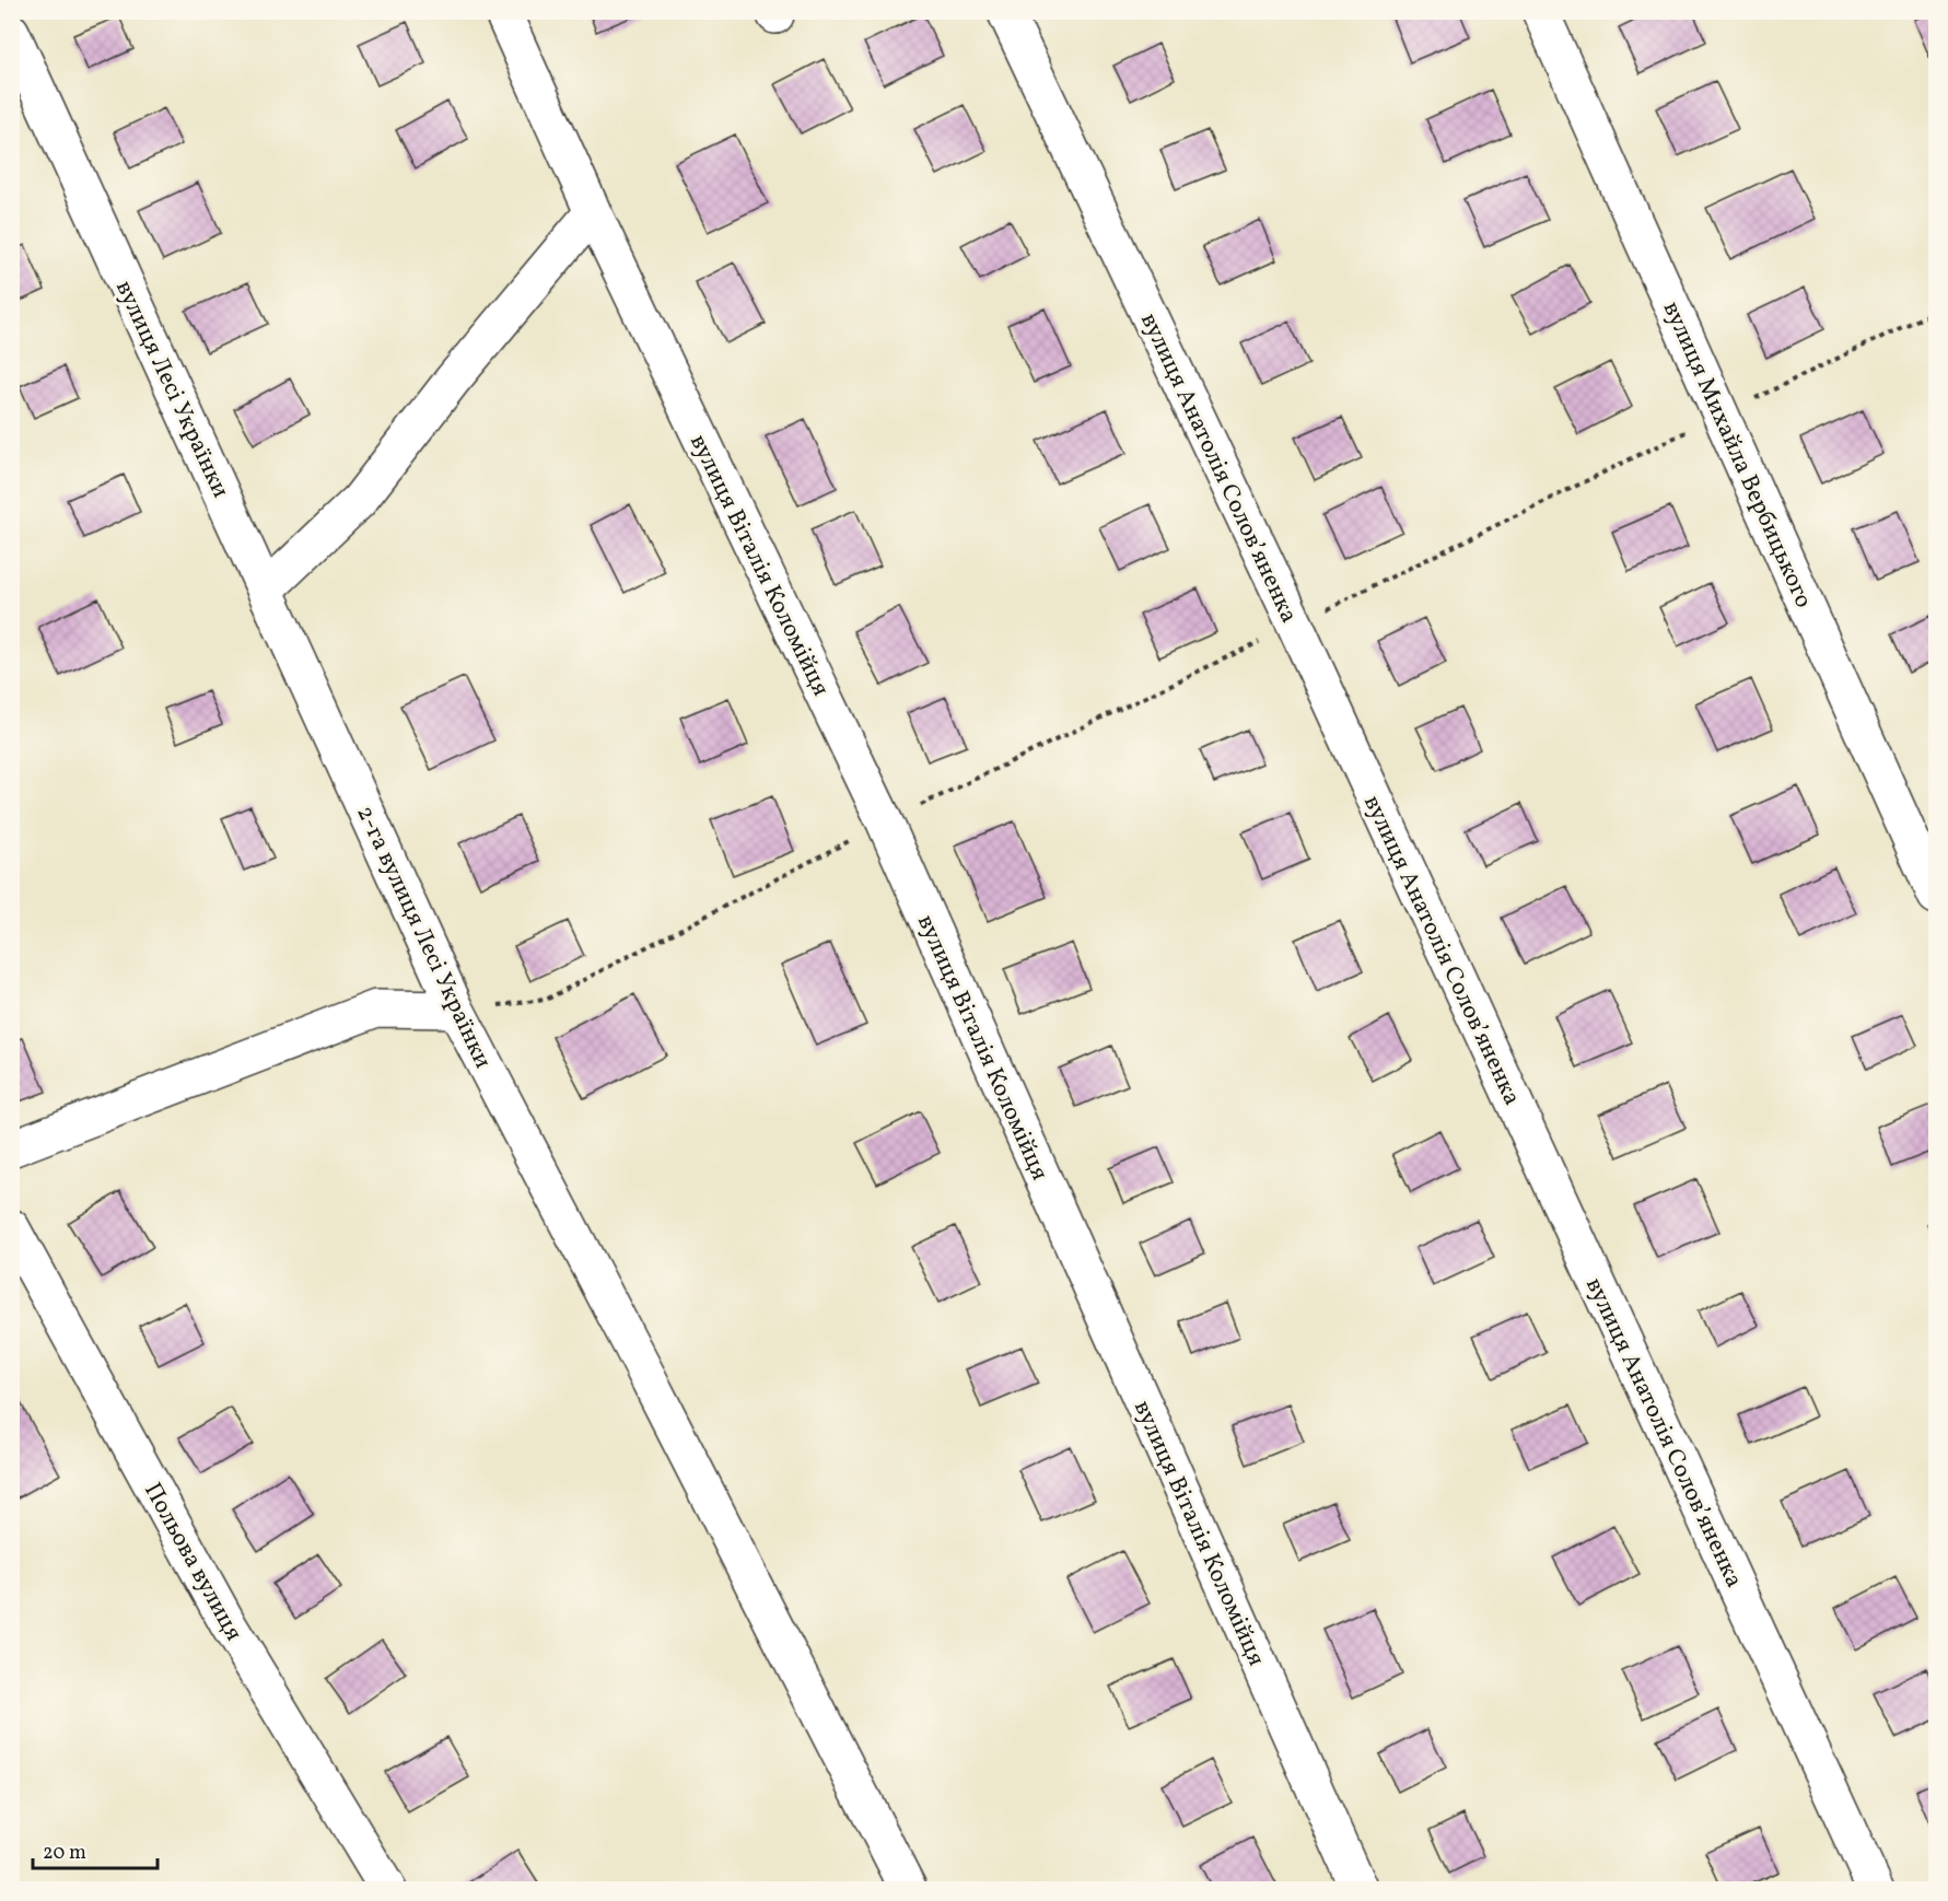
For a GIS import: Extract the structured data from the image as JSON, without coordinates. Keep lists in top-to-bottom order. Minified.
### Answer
{"streets":{"street":["вулиця Лесі Українки","вулиця Михайла Вербицького","вулиця Анатолія Соловʼяненка","вулиця Віталія Коломійця","2-га вулиця Лесі Українки","Польова вулиця"]},"crossings":[["вулиця Лесі Українки","2-га вулиця Лесі Українки"]],"scale_bar":"20 m"}
